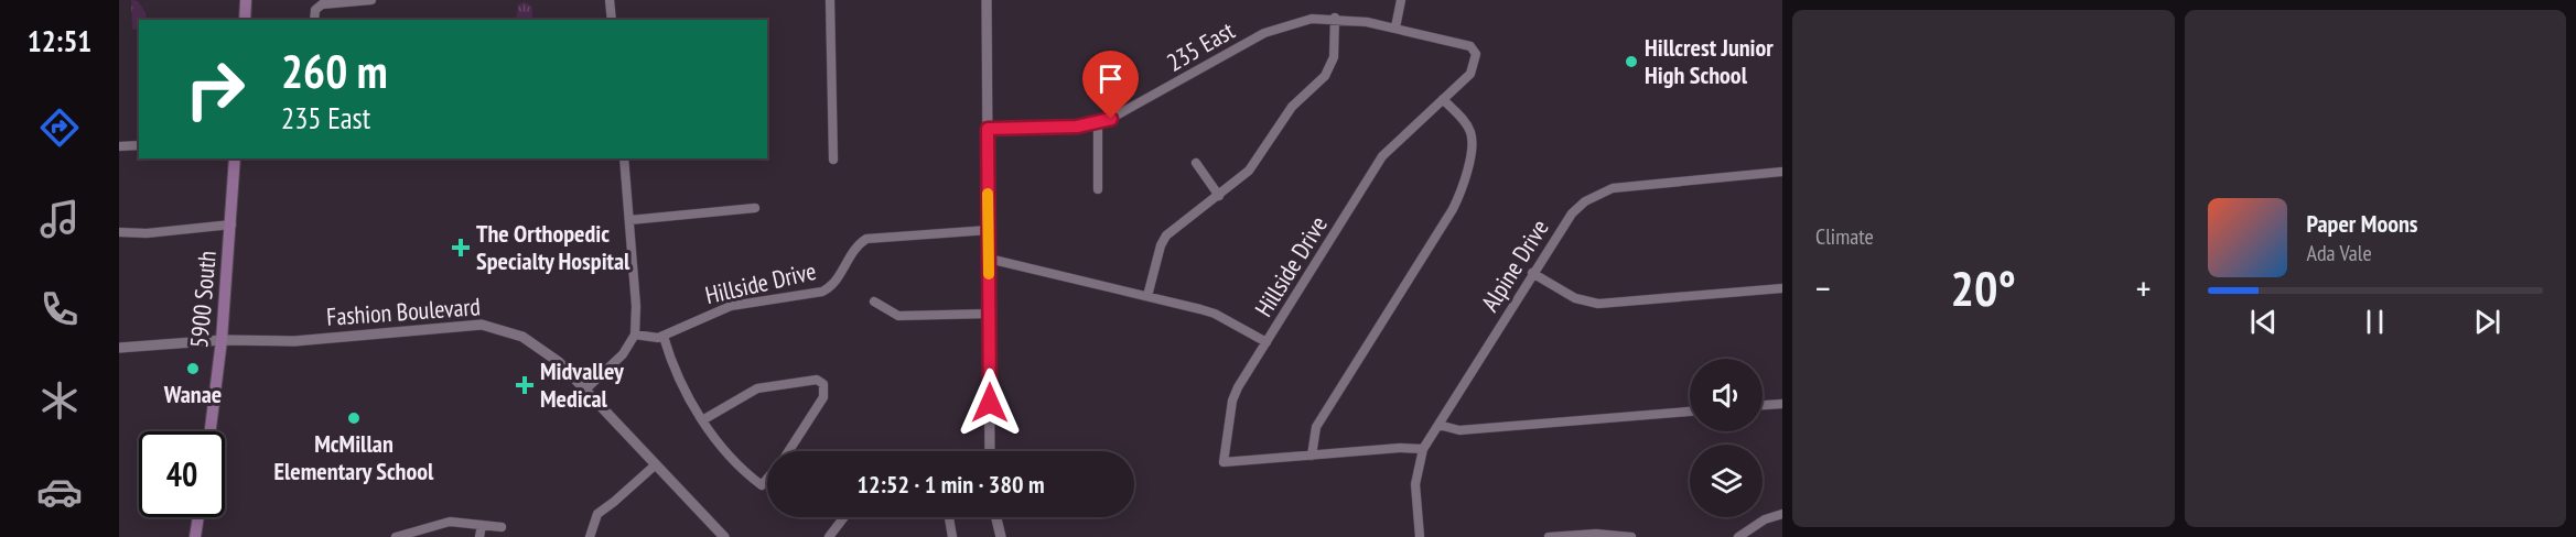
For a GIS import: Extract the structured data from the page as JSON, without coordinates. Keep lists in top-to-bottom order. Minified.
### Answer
{"streets":{"main road":["5900 South"],"street":["235 East","Alpine Drive","Hillside Drive","Fashion Boulevard"]},"crossings":[["235 East","Hillside Drive"],["5900 South","Fashion Boulevard"]],"places":{"other":["Hillcrest Junior High School","Wanae","McMillan Elementary School"],"health":["The Orthopedic Specialty Hospital","Midvalley Medical"]},"page":{"tabs":"12:51","tile":"Climate","turn":["260 m","235 East"],"song":["Paper Moons","Ada Vale"],"heat":["−","20°","+"],"limit":"40","trip":"12:52 · 1 min · 380 m"}}
